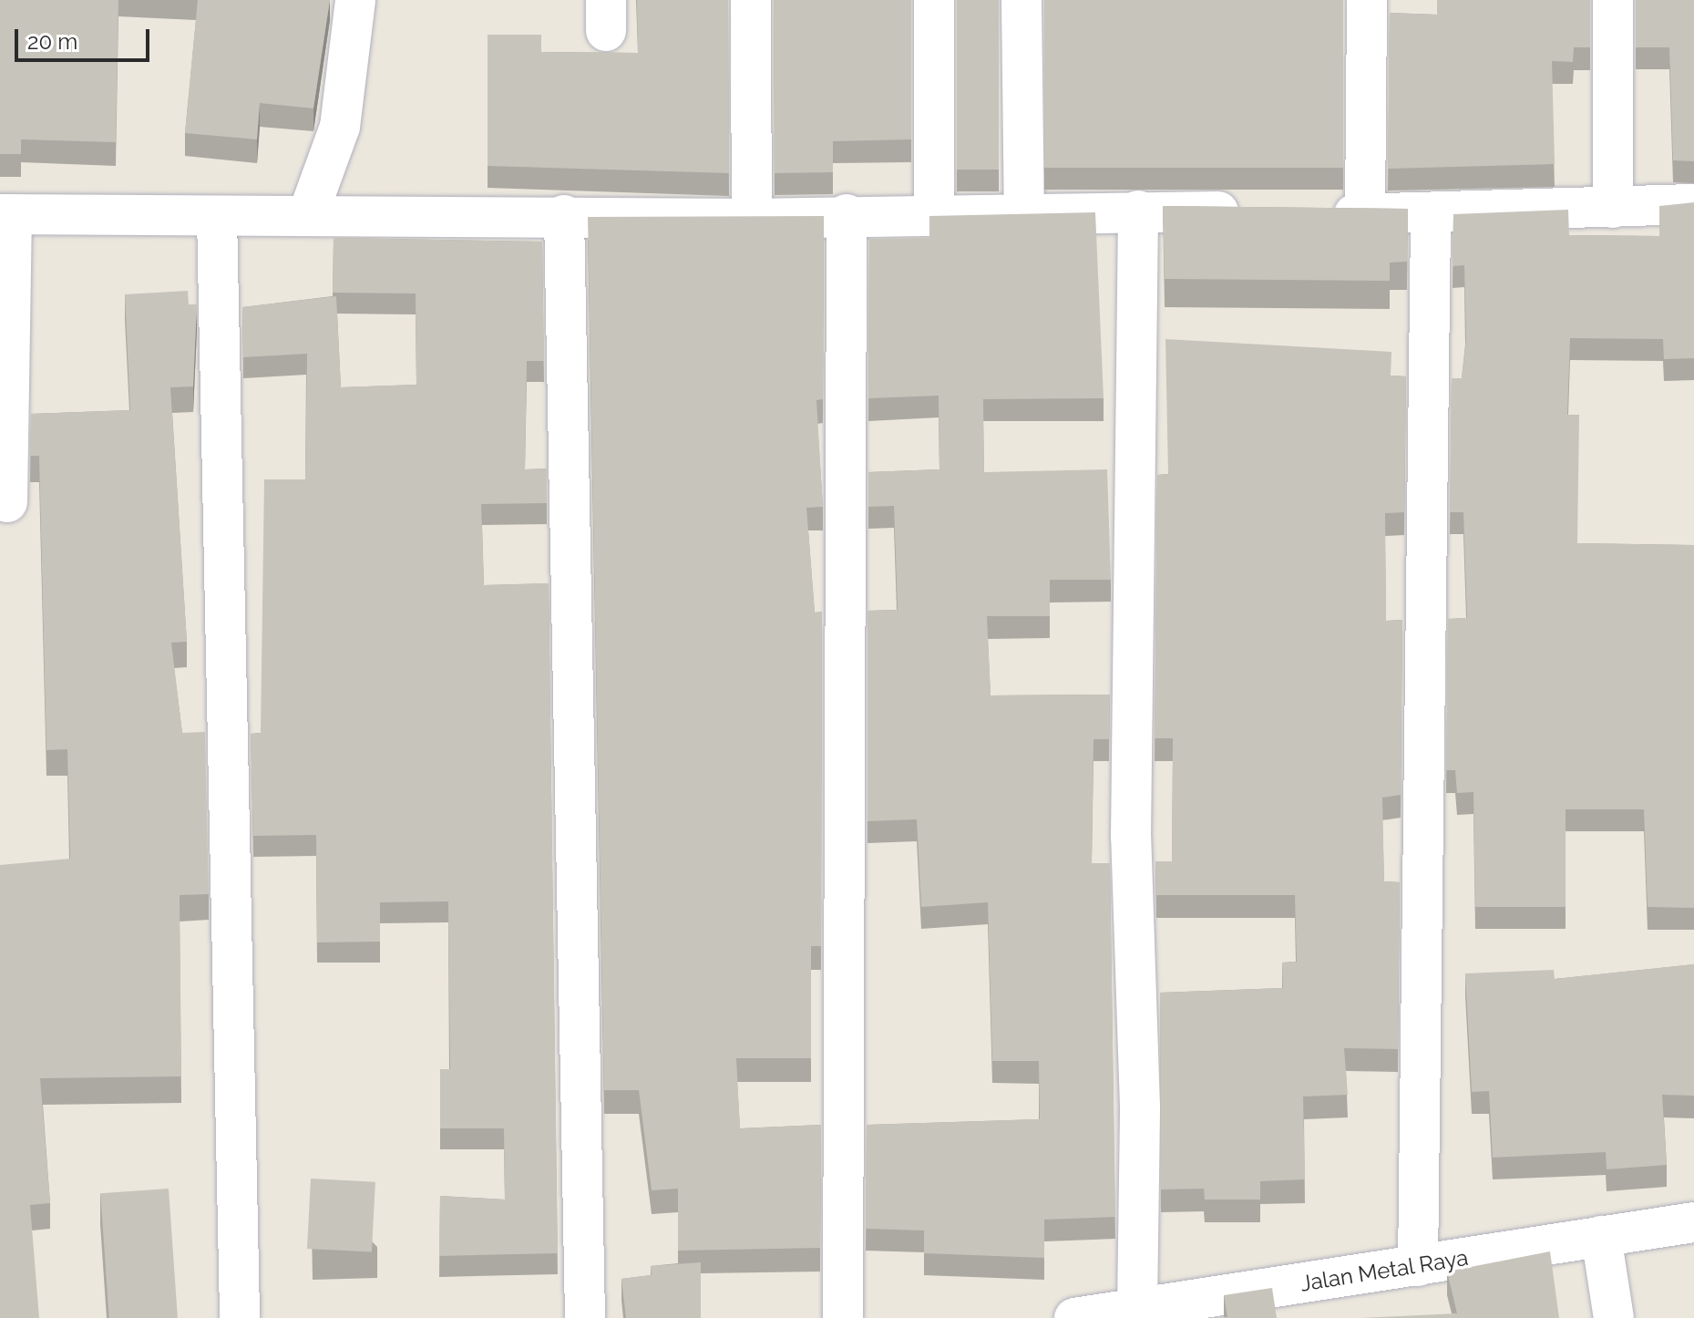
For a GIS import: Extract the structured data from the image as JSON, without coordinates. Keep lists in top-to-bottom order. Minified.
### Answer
{"streets":{"street":["Jalan Metal Raya"]},"scale_bar":"20 m"}
